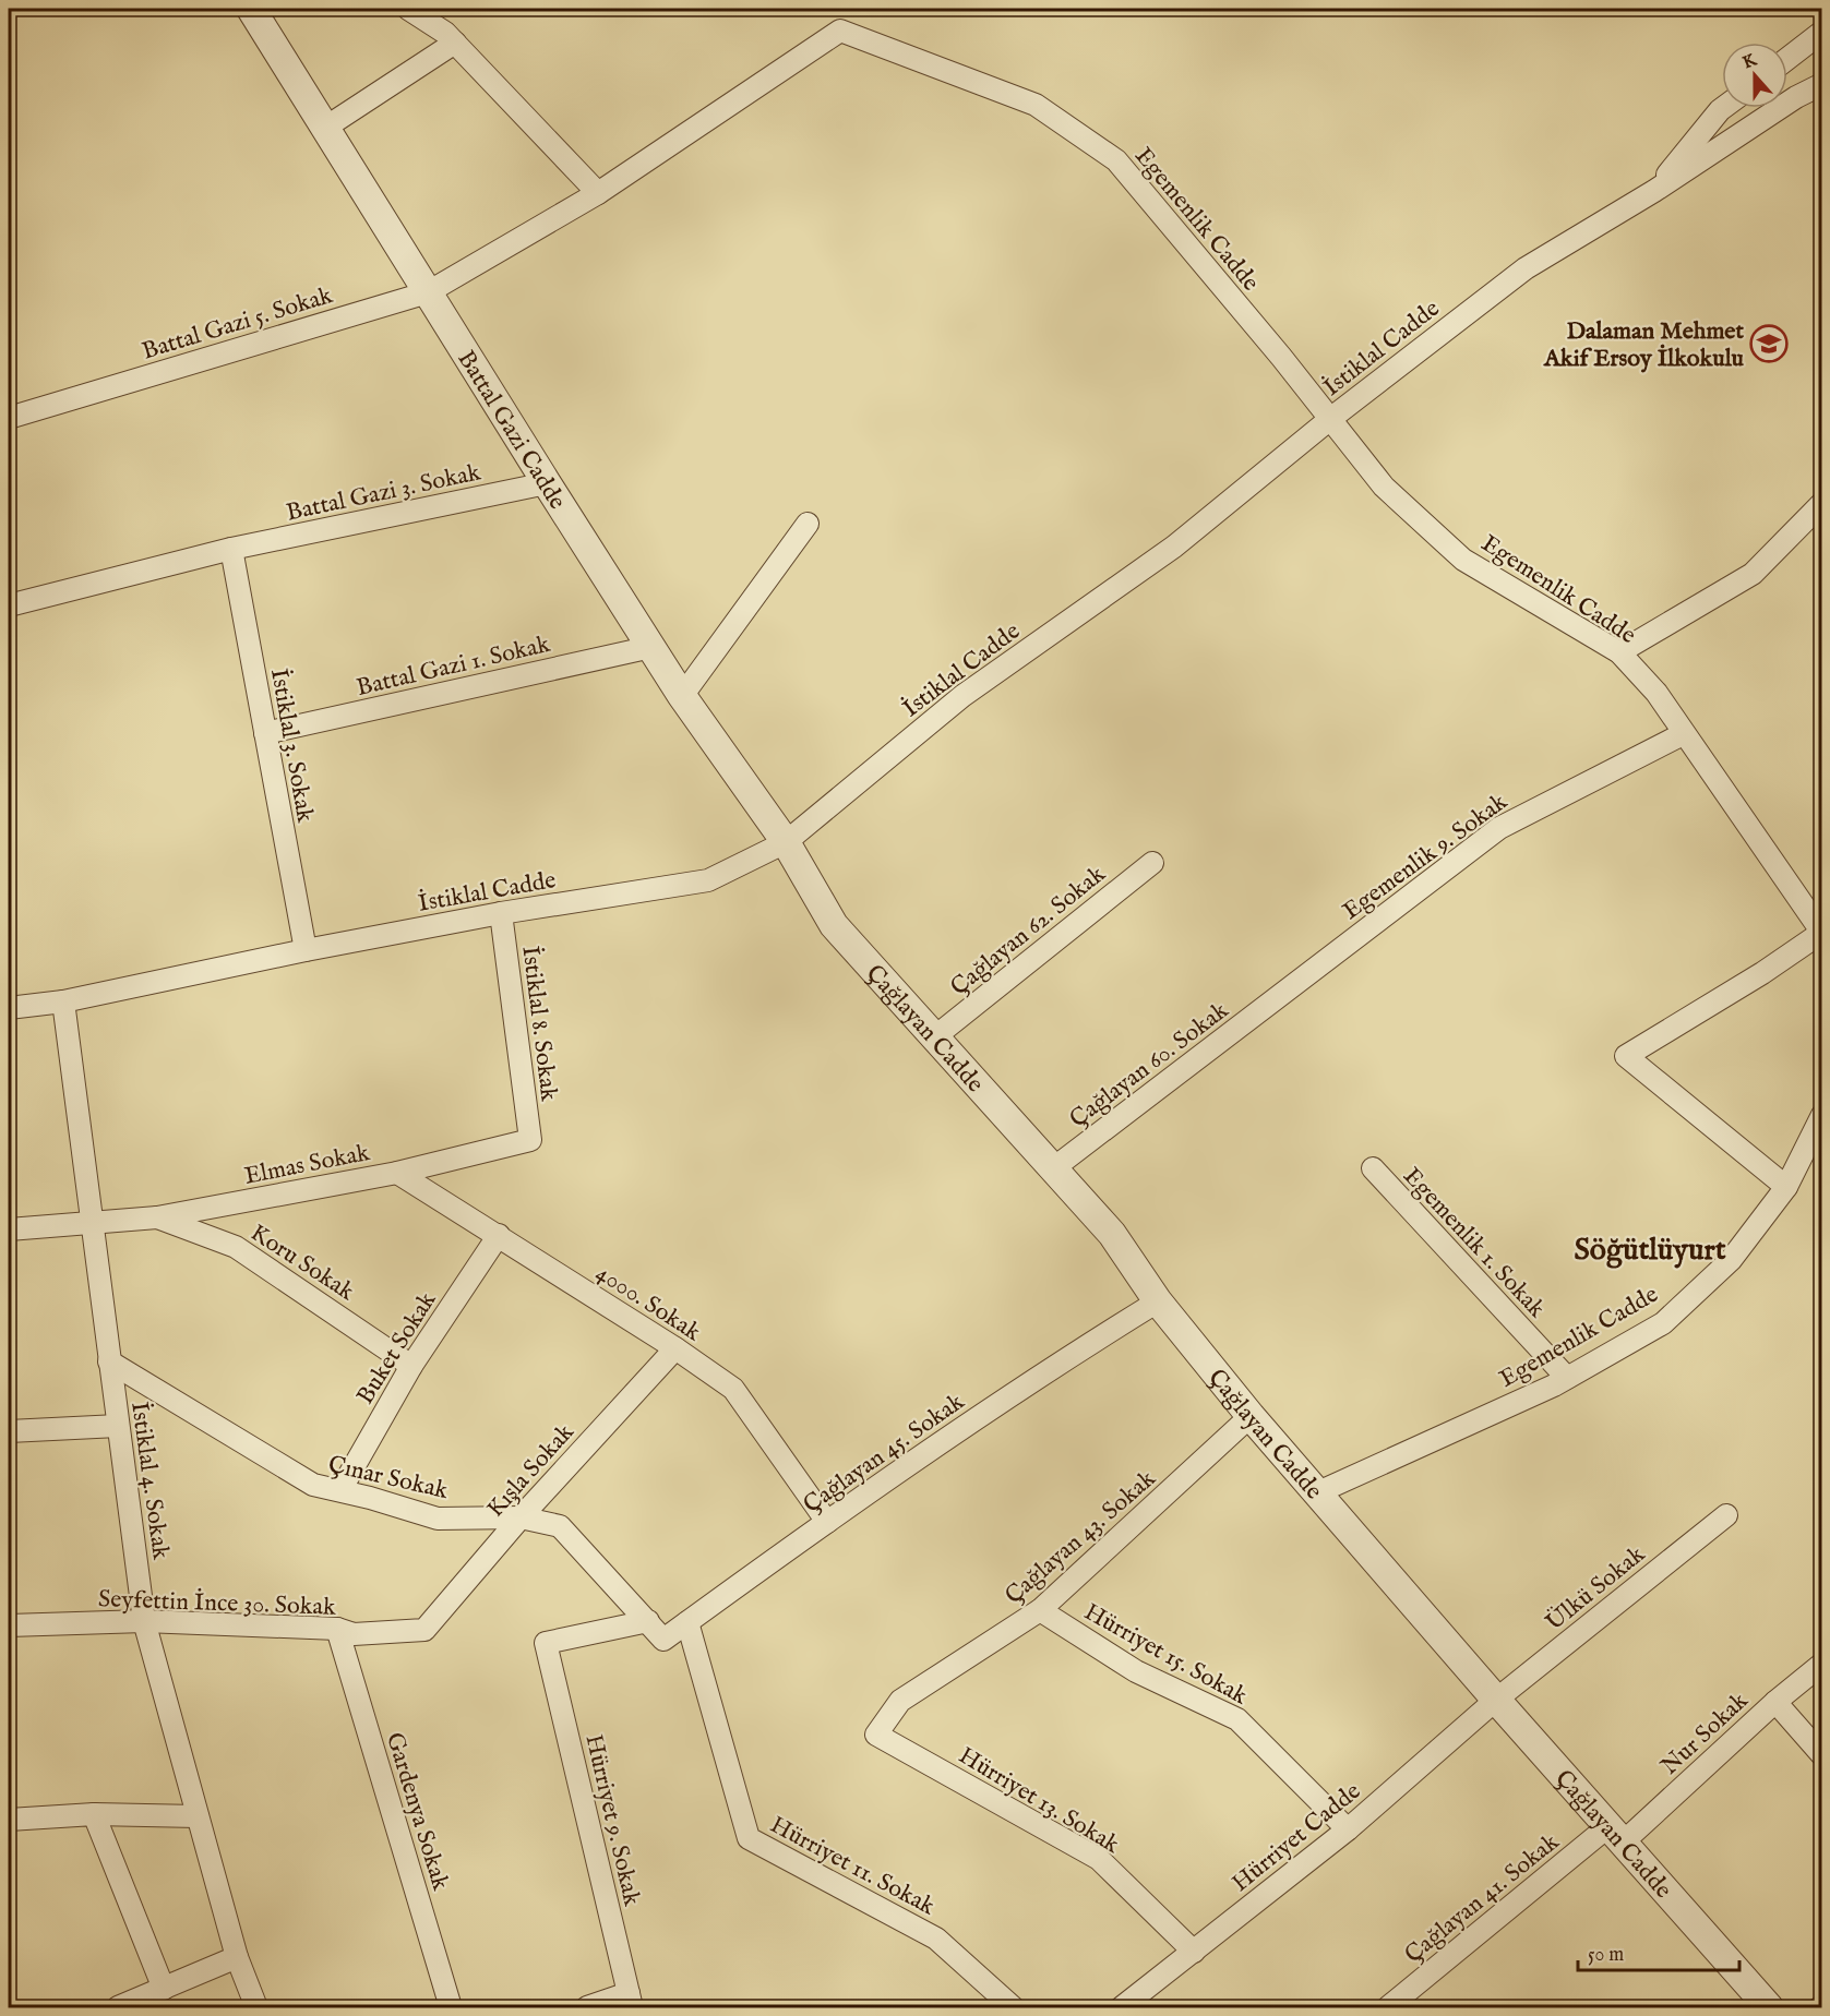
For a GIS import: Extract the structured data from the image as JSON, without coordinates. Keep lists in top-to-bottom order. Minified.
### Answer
{"streets":{"street":["Egemenlik Cadde","Battal Gazi 5. Sokak","İstiklal Cadde","Battal Gazi Cadde","Battal Gazi 3. Sokak","Battal Gazi 1. Sokak","İstiklal 3. Sokak","Egemenlik 9. Sokak","Çağlayan 62. Sokak","İstiklal 8. Sokak","Çağlayan Cadde","Çağlayan 60. Sokak","Elmas Sokak","Egemenlik 1. Sokak","Koru Sokak","4000. Sokak","Buket Sokak","Çağlayan 45. Sokak","Kışla Sokak","Çınar Sokak","İstiklal 4. Sokak","Çağlayan 43. Sokak","Ülkü Sokak","Seyfettin İnce 30. Sokak","Hürriyet 15. Sokak","Nur Sokak","Hürriyet 13. Sokak","Gardenya Sokak","Hürriyet 9. Sokak","Hürriyet Cadde","Hürriyet 11. Sokak","Çağlayan 41. Sokak"]},"crossings":[["Egemenlik Cadde","Battal Gazi 5. Sokak"],["Egemenlik Cadde","İstiklal Cadde"],["Egemenlik Cadde","Egemenlik 9. Sokak"],["Egemenlik Cadde","Çağlayan Cadde"],["Egemenlik Cadde","Egemenlik 1. Sokak"],["Battal Gazi 5. Sokak","Battal Gazi Cadde"],["İstiklal Cadde","Battal Gazi Cadde"],["İstiklal Cadde","İstiklal 3. Sokak"],["İstiklal Cadde","İstiklal 8. Sokak"],["İstiklal Cadde","Çağlayan Cadde"],["İstiklal Cadde","İstiklal 4. Sokak"],["Battal Gazi Cadde","Battal Gazi 3. Sokak"],["Battal Gazi Cadde","Battal Gazi 1. Sokak"],["Battal Gazi Cadde","Çağlayan Cadde"],["Battal Gazi 3. Sokak","İstiklal 3. Sokak"],["Battal Gazi 1. Sokak","İstiklal 3. Sokak"],["Egemenlik 9. Sokak","Çağlayan 60. Sokak"],["Çağlayan 62. Sokak","Çağlayan Cadde"],["İstiklal 8. Sokak","Elmas Sokak"],["Çağlayan Cadde","Çağlayan 60. Sokak"],["Çağlayan Cadde","Çağlayan 45. Sokak"],["Çağlayan Cadde","Çağlayan 43. Sokak"],["Çağlayan Cadde","Ülkü Sokak"],["Çağlayan Cadde","Nur Sokak"],["Çağlayan Cadde","Hürriyet Cadde"],["Çağlayan Cadde","Çağlayan 41. Sokak"],["Elmas Sokak","Koru Sokak"],["Elmas Sokak","4000. Sokak"],["Elmas Sokak","İstiklal 4. Sokak"],["Koru Sokak","Buket Sokak"],["4000. Sokak","Buket Sokak"],["4000. Sokak","Çağlayan 45. Sokak"],["4000. Sokak","Kışla Sokak"],["Buket Sokak","Çınar Sokak"],["Çağlayan 45. Sokak","Çınar Sokak"],["Çağlayan 45. Sokak","Hürriyet 9. Sokak"],["Çağlayan 45. Sokak","Hürriyet 11. Sokak"],["Kışla Sokak","Çınar Sokak"],["Kışla Sokak","Seyfettin İnce 30. Sokak"],["Çınar Sokak","İstiklal 4. Sokak"],["Çınar Sokak","Hürriyet 9. Sokak"],["İstiklal 4. Sokak","Seyfettin İnce 30. Sokak"],["Çağlayan 43. Sokak","Hürriyet 15. Sokak"],["Çağlayan 43. Sokak","Hürriyet 13. Sokak"],["Ülkü Sokak","Hürriyet Cadde"],["Seyfettin İnce 30. Sokak","Gardenya Sokak"],["Hürriyet 15. Sokak","Hürriyet Cadde"],["Nur Sokak","Çağlayan 41. Sokak"],["Hürriyet 13. Sokak","Hürriyet Cadde"]],"districts":["Söğütlüyurt"],"places":{"school or university":["Dalaman Mehmet Akif Ersoy İlkokulu"]},"scale_bar":"50 m","north":"top"}
